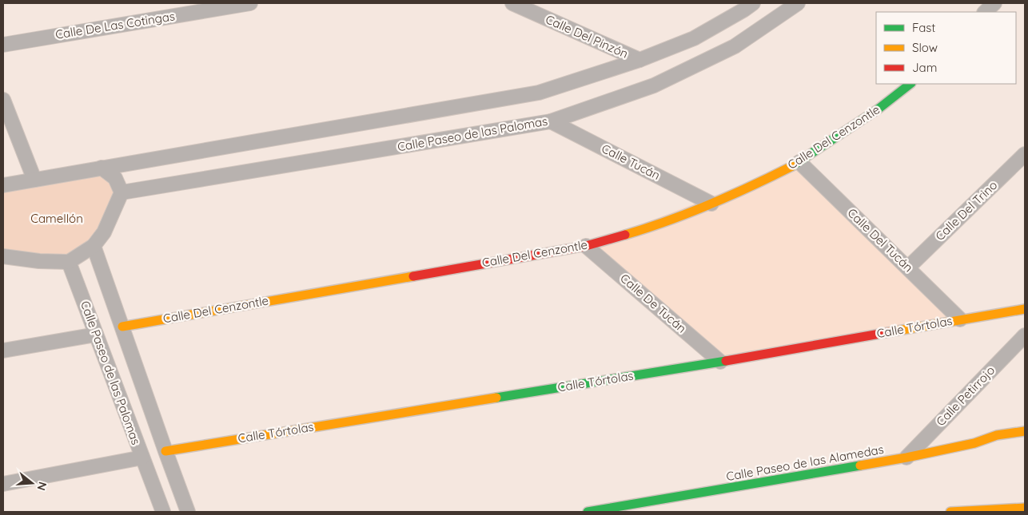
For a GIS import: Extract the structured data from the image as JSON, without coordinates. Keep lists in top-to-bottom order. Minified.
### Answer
{"streets":{"street":["Calle De Las Cotingas","Calle Del Pinzón","Calle Paseo de las Palomas","Calle Del Cenzontle","Calle Tucán","Calle Del Trino","Calle Del Tucán","Calle De Tucán","Calle Tórtolas","Calle Petirrojo","Calle Paseo de las Alamedas"]},"crossings":[["Calle Paseo de las Palomas","Calle Del Cenzontle"],["Calle Paseo de las Palomas","Calle Tucán"],["Calle Paseo de las Palomas","Calle Tórtolas"],["Calle Del Cenzontle","Calle Tucán"],["Calle Del Cenzontle","Calle Del Tucán"],["Calle Del Cenzontle","Calle De Tucán"],["Calle Del Trino","Calle Del Tucán"],["Calle Del Tucán","Calle Tórtolas"],["Calle De Tucán","Calle Tórtolas"],["Calle Petirrojo","Calle Paseo de las Alamedas"]],"parks":["Camellón"],"legend":["Fast","Slow","Jam"],"north":"right"}
